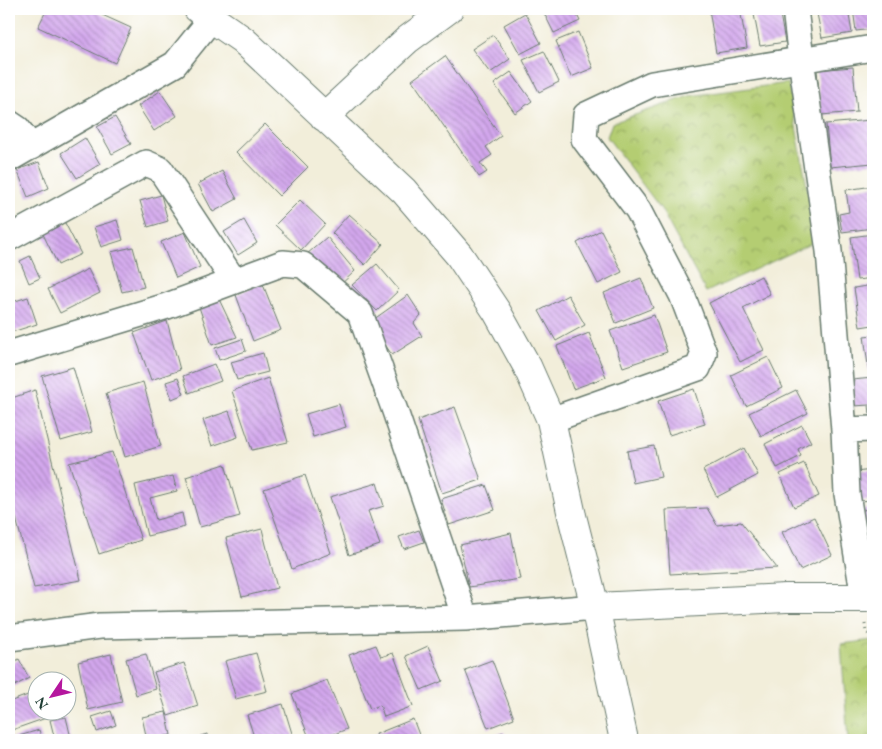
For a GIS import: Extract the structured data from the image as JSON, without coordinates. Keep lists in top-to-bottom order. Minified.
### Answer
{"north":"bottom left"}
